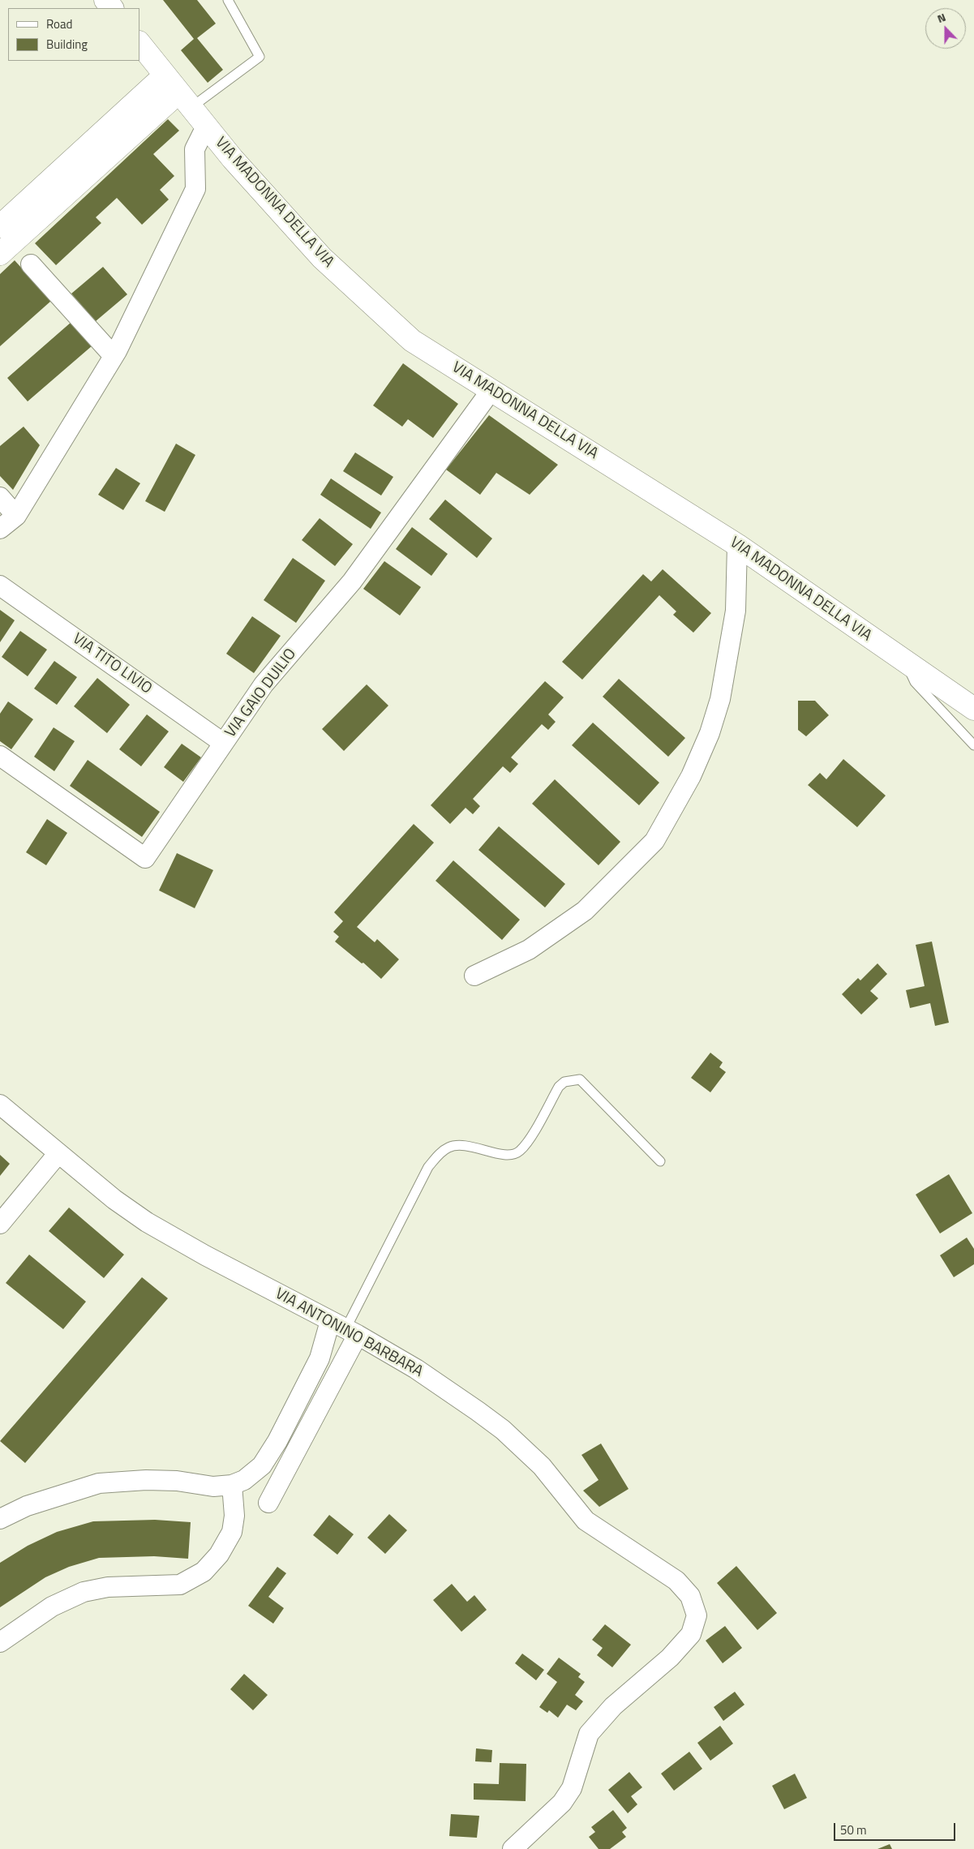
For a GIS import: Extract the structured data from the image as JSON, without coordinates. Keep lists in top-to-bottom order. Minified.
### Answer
{"streets":{"street":["VIA MADONNA DELLA VIA","VIA TITO LIVIO","VIA GAIO DUILIO","VIA ANTONINO BARBARA"]},"crossings":[["VIA MADONNA DELLA VIA","VIA GAIO DUILIO"],["VIA TITO LIVIO","VIA GAIO DUILIO"]],"legend":["Road","Building"],"scale_bar":"50 m","north":"top"}
